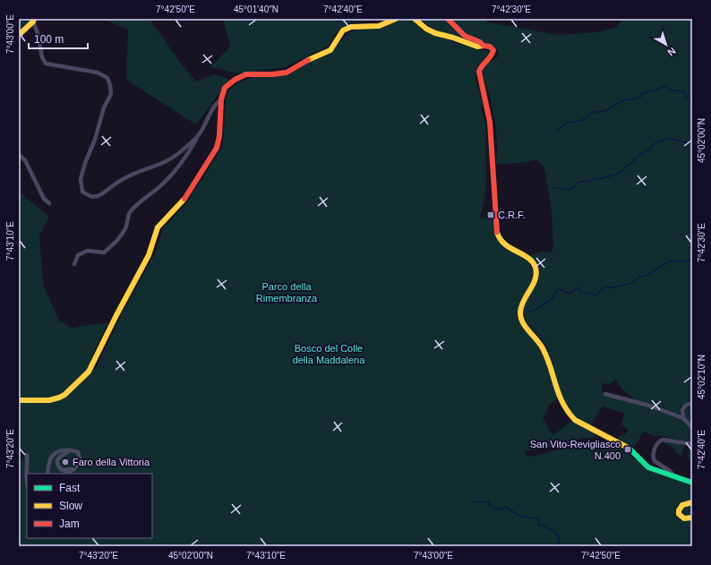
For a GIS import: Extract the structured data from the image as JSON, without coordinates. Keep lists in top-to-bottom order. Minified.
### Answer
{"parks":["Parco della Rimembranza","Bosco del Colle della Maddalena"],"places":{"transit":["C.R.F.","San Vito-Revigliasco N.400"],"other":["Faro della Vittoria"]},"legend":["Fast","Slow","Jam"],"scale_bar":"100 m","north":"bottom right","coordinates":["7°42'50\"E","45°01'40\"N","7°42'40\"E","7°42'30\"E","7°43'00\"E","45°02'00\"N","7°43'10\"E","45°02'10\"N","7°43'20\"E"]}
